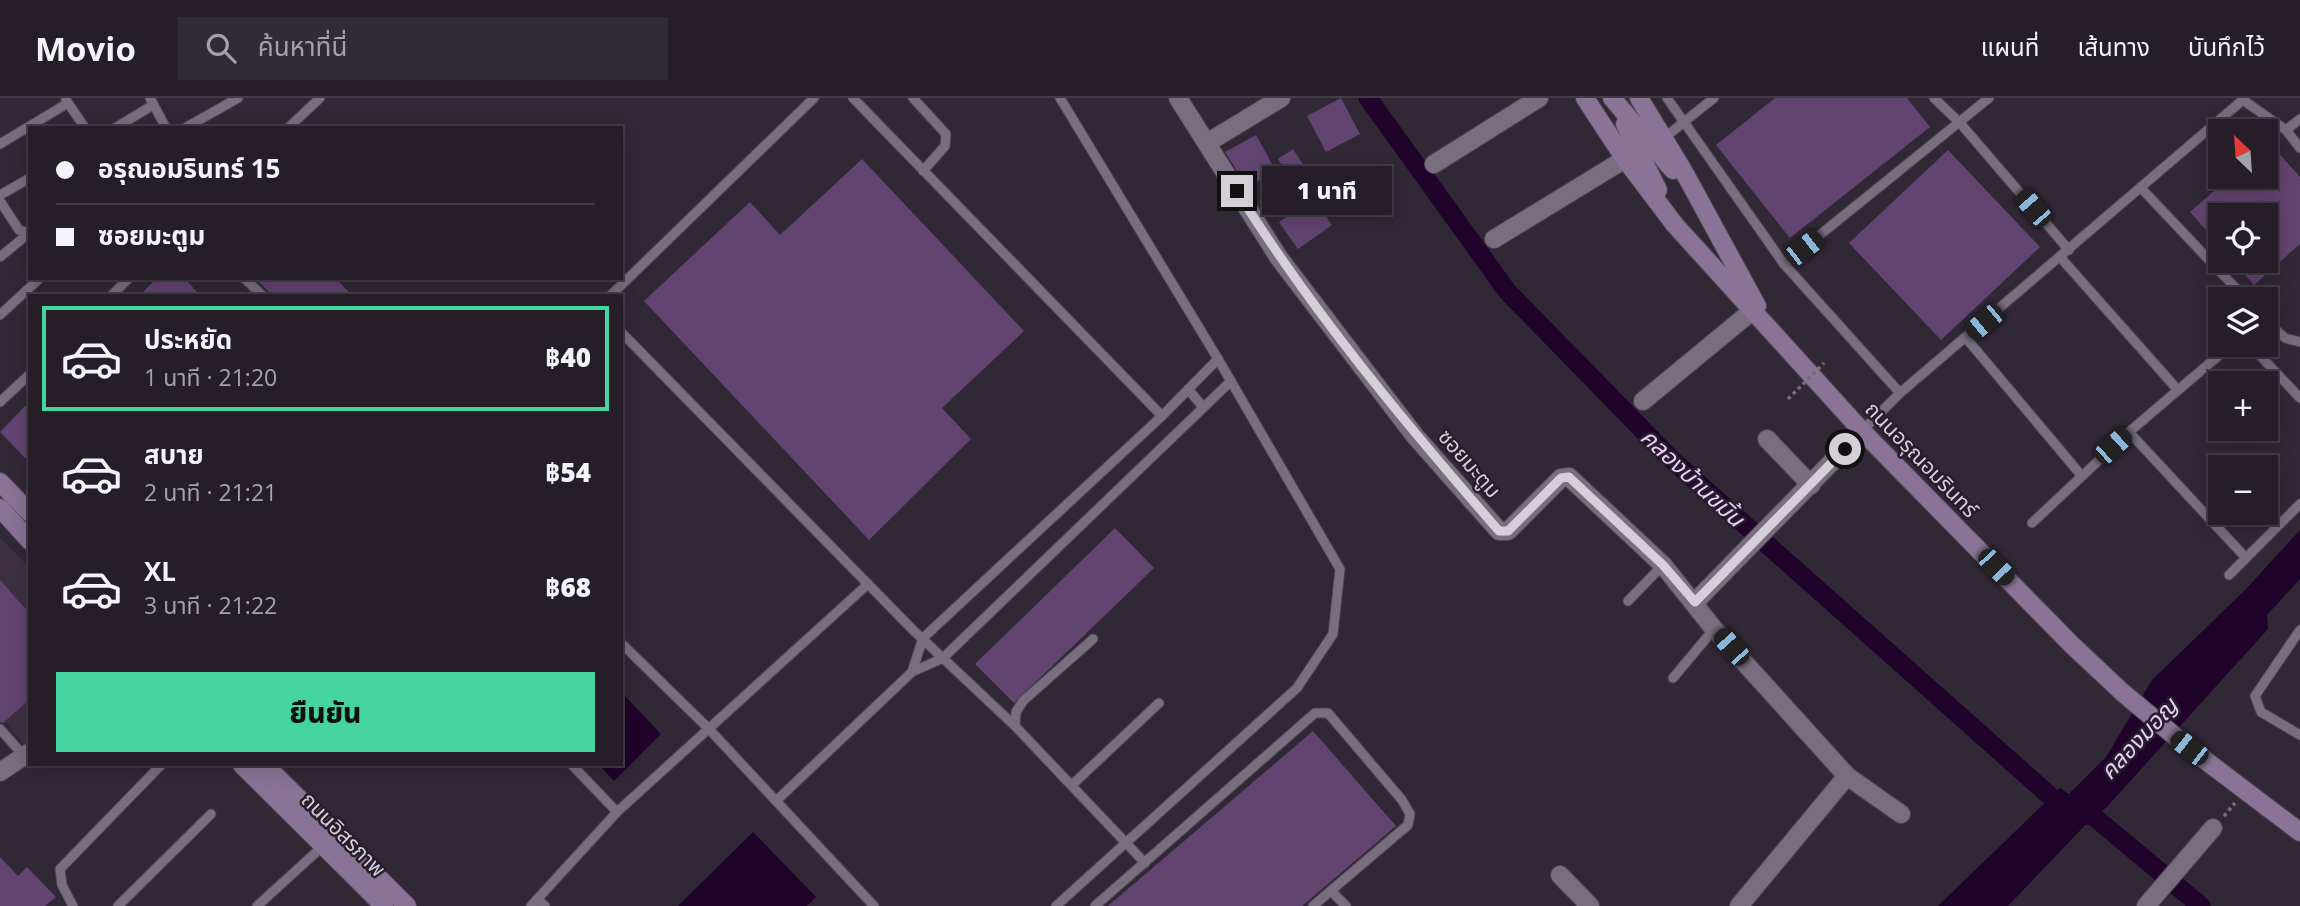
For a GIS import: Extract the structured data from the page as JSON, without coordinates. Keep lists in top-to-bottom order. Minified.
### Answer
{"streets":{"main road":["ถนนอรุณอมรินทร์","ถนนอิสรภาพ"],"street":["ซอยมะตูม"]},"water":["คลองบ้านขมิ้น","คลองมอญ"],"north":"top left","page":{"header":"Movio","search":"ค้นหาที่นี่","nav":["แผนที่","เส้นทาง","บันทึกไว้"],"map_buttons":["+","−"],"banner":["อรุณอมรินทร์ 15","ซอยมะตูม"],"bubble":"1 นาที","list":[{"name":"ประหยัด","note":"1 นาที · 21:20","value":"฿40"},{"name":"สบาย","note":"2 นาที · 21:21","value":"฿54"},{"name":"XL","note":"3 นาที · 21:22","value":"฿68"}],"buttons":"ยืนยัน"}}
